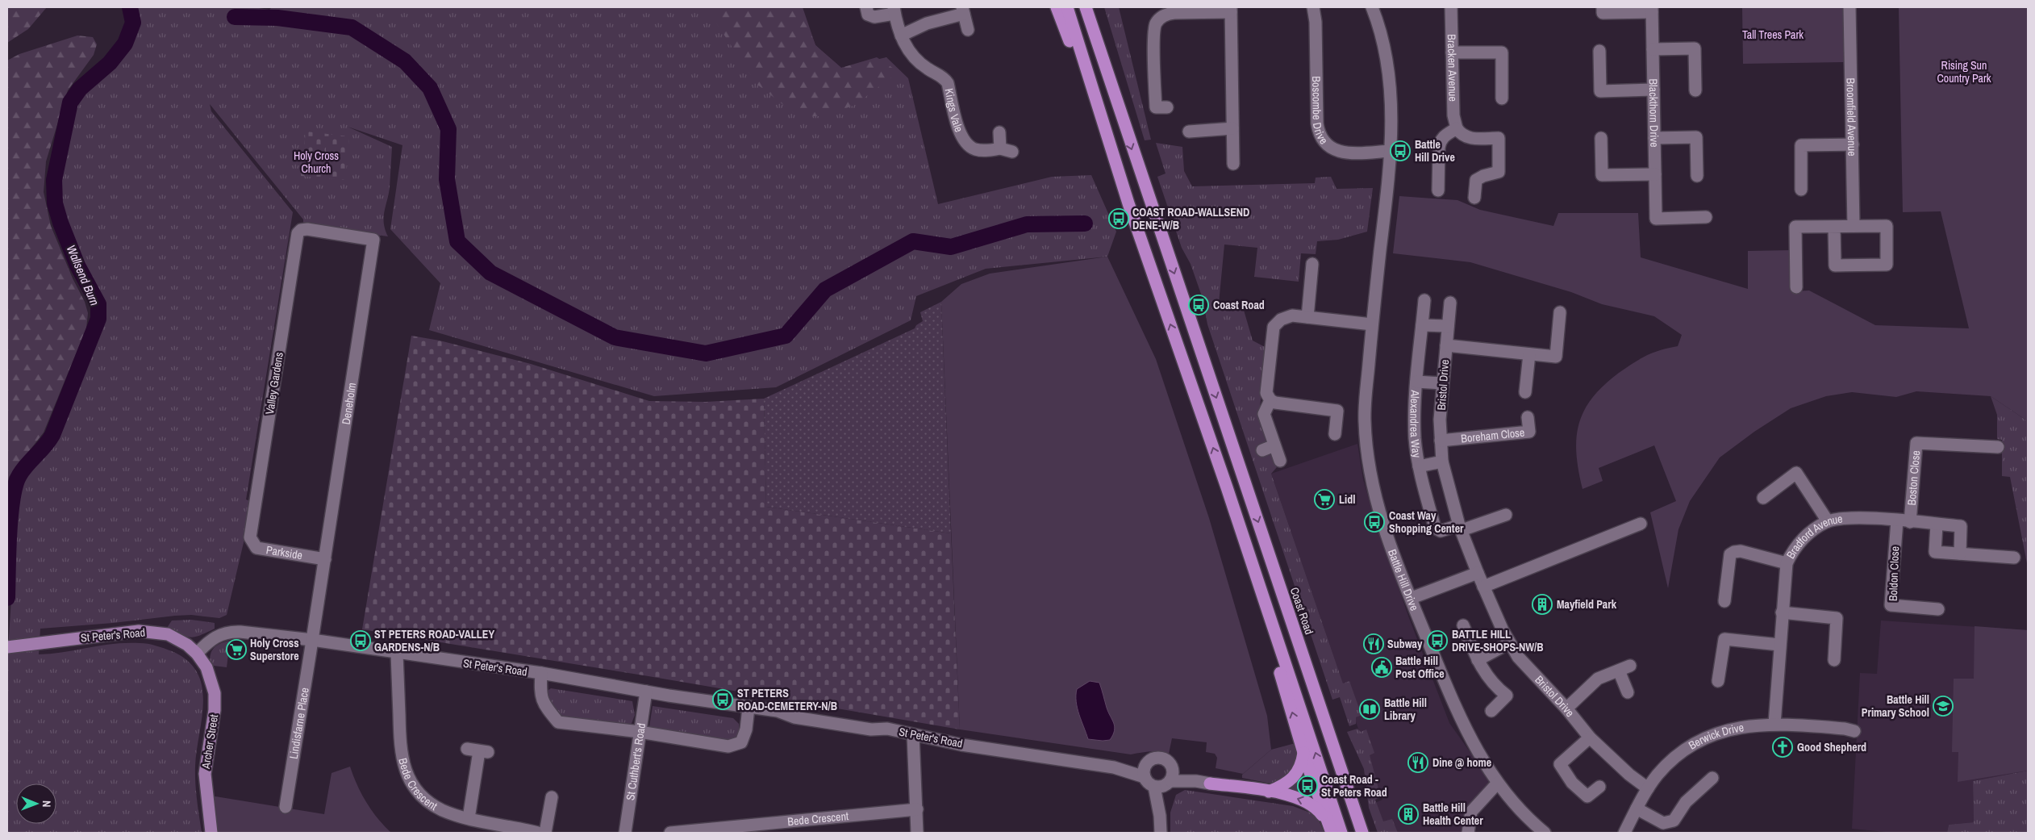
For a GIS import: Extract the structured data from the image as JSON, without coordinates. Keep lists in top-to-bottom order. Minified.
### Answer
{"streets":{"highway":["Coast Road"],"main road":["St Peter's Road","Archer Street"],"street":["Bracken Avenue","Boscombe Drive","Kings Vale","Blackthorn Drive","Broomfield Avenue","Valley Gardens","Bristol Drive","Deneholm","Alexandrea Way","Boreham Close","Boston Close","Bradford Avenue","Parkside","Boldon Close","Battle Hill Drive","Lindisfarne Place","Berwick Drive","St Cuthbert's Road","Bede Crescent"]},"crossings":[["Boscombe Drive","Battle Hill Drive"],["Valley Gardens","Deneholm"],["Valley Gardens","Parkside"],["Bristol Drive","Alexandrea Way"],["Bristol Drive","Boreham Close"],["Bristol Drive","Berwick Drive"],["Deneholm","Parkside"],["Deneholm","St Peter's Road"],["Deneholm","Lindisfarne Place"],["Boston Close","Bradford Avenue"],["Bradford Avenue","Boldon Close"],["Bradford Avenue","Berwick Drive"],["St Peter's Road","Lindisfarne Place"],["St Peter's Road","Archer Street"],["St Peter's Road","St Cuthbert's Road"],["St Peter's Road","Bede Crescent"]],"water":["Wallsend Burn"],"parks":["Tall Trees Park","Rising Sun Country Park","Holy Cross Church"],"places":{"bus stop":["Battle Hill Drive","COAST ROAD-WALLSEND DENE-W/B","Coast Road","Coast Way Shopping Center","ST PETERS ROAD-VALLEY GARDENS-N/B","BATTLE HILL DRIVE-SHOPS-NW/B","ST PETERS ROAD-CEMETERY-N/B","Coast Road - St Peters Road"],"supermarket":["Lidl","Holy Cross Superstore"],"building":["Mayfield Park","Battle Hill Health Center"],"restaurant":["Subway","Dine @ home"],"public building":["Battle Hill Post Office"],"school or university":["Battle Hill Primary School"],"library":["Battle Hill Library"],"church":["Good Shepherd"]},"north":"right"}
